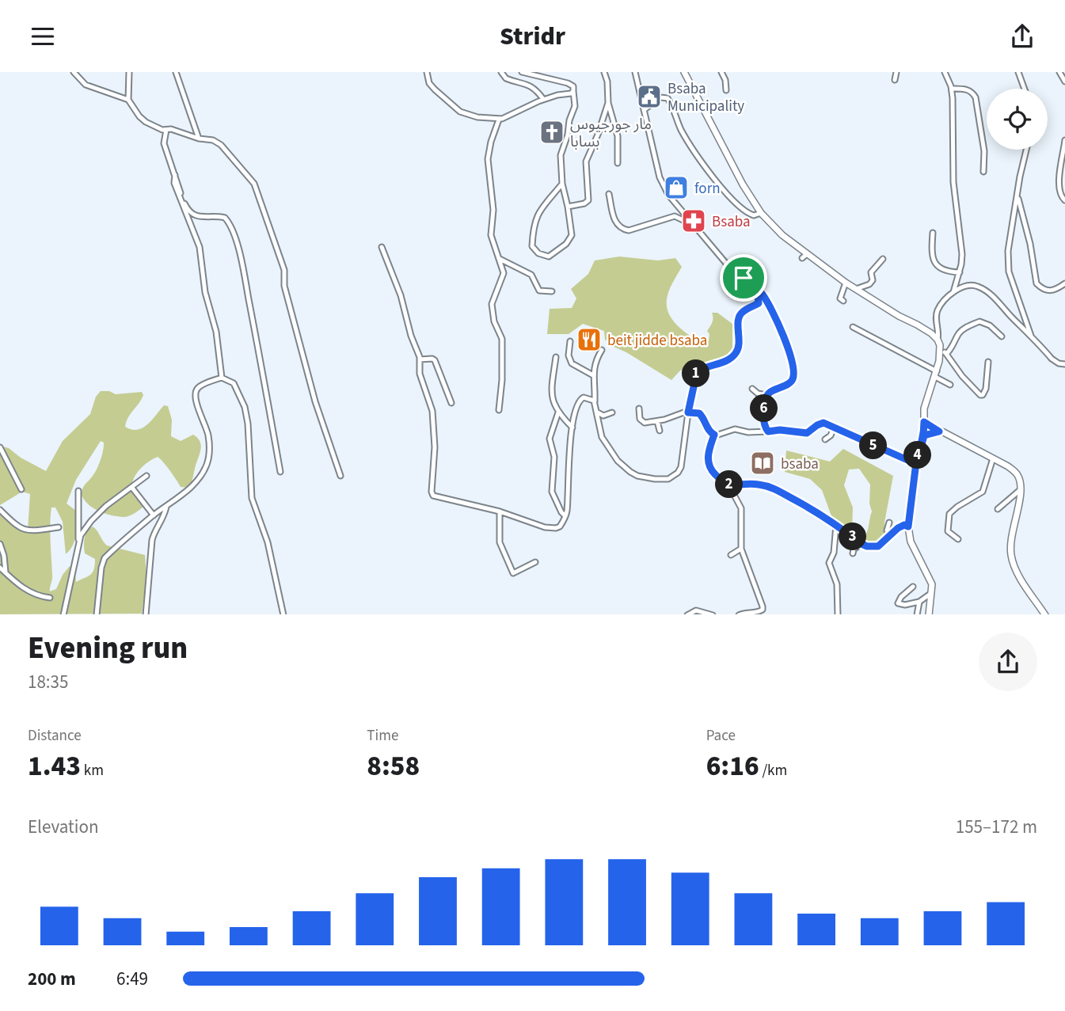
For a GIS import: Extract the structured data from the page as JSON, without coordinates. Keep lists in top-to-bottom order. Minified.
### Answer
{"places":{"public building":["Bsaba Municipality"],"church":["مار جورجيوس بسابا"],"shop":["forn"],"pharmacy":["Bsaba"],"restaurant":["beit jidde bsaba"],"library":["bsaba"]},"page":{"header":"Stridr","pins":["1","6","5","4","2","3"],"heading":["Evening run","18:35"],"stats":[["Distance","1.43 km"],["Time","8:58"],["Pace","6:16 /km"]],"chart":["Elevation","155–172 m"],"list":[{"name":"200 m","note":"6:49"}]}}
